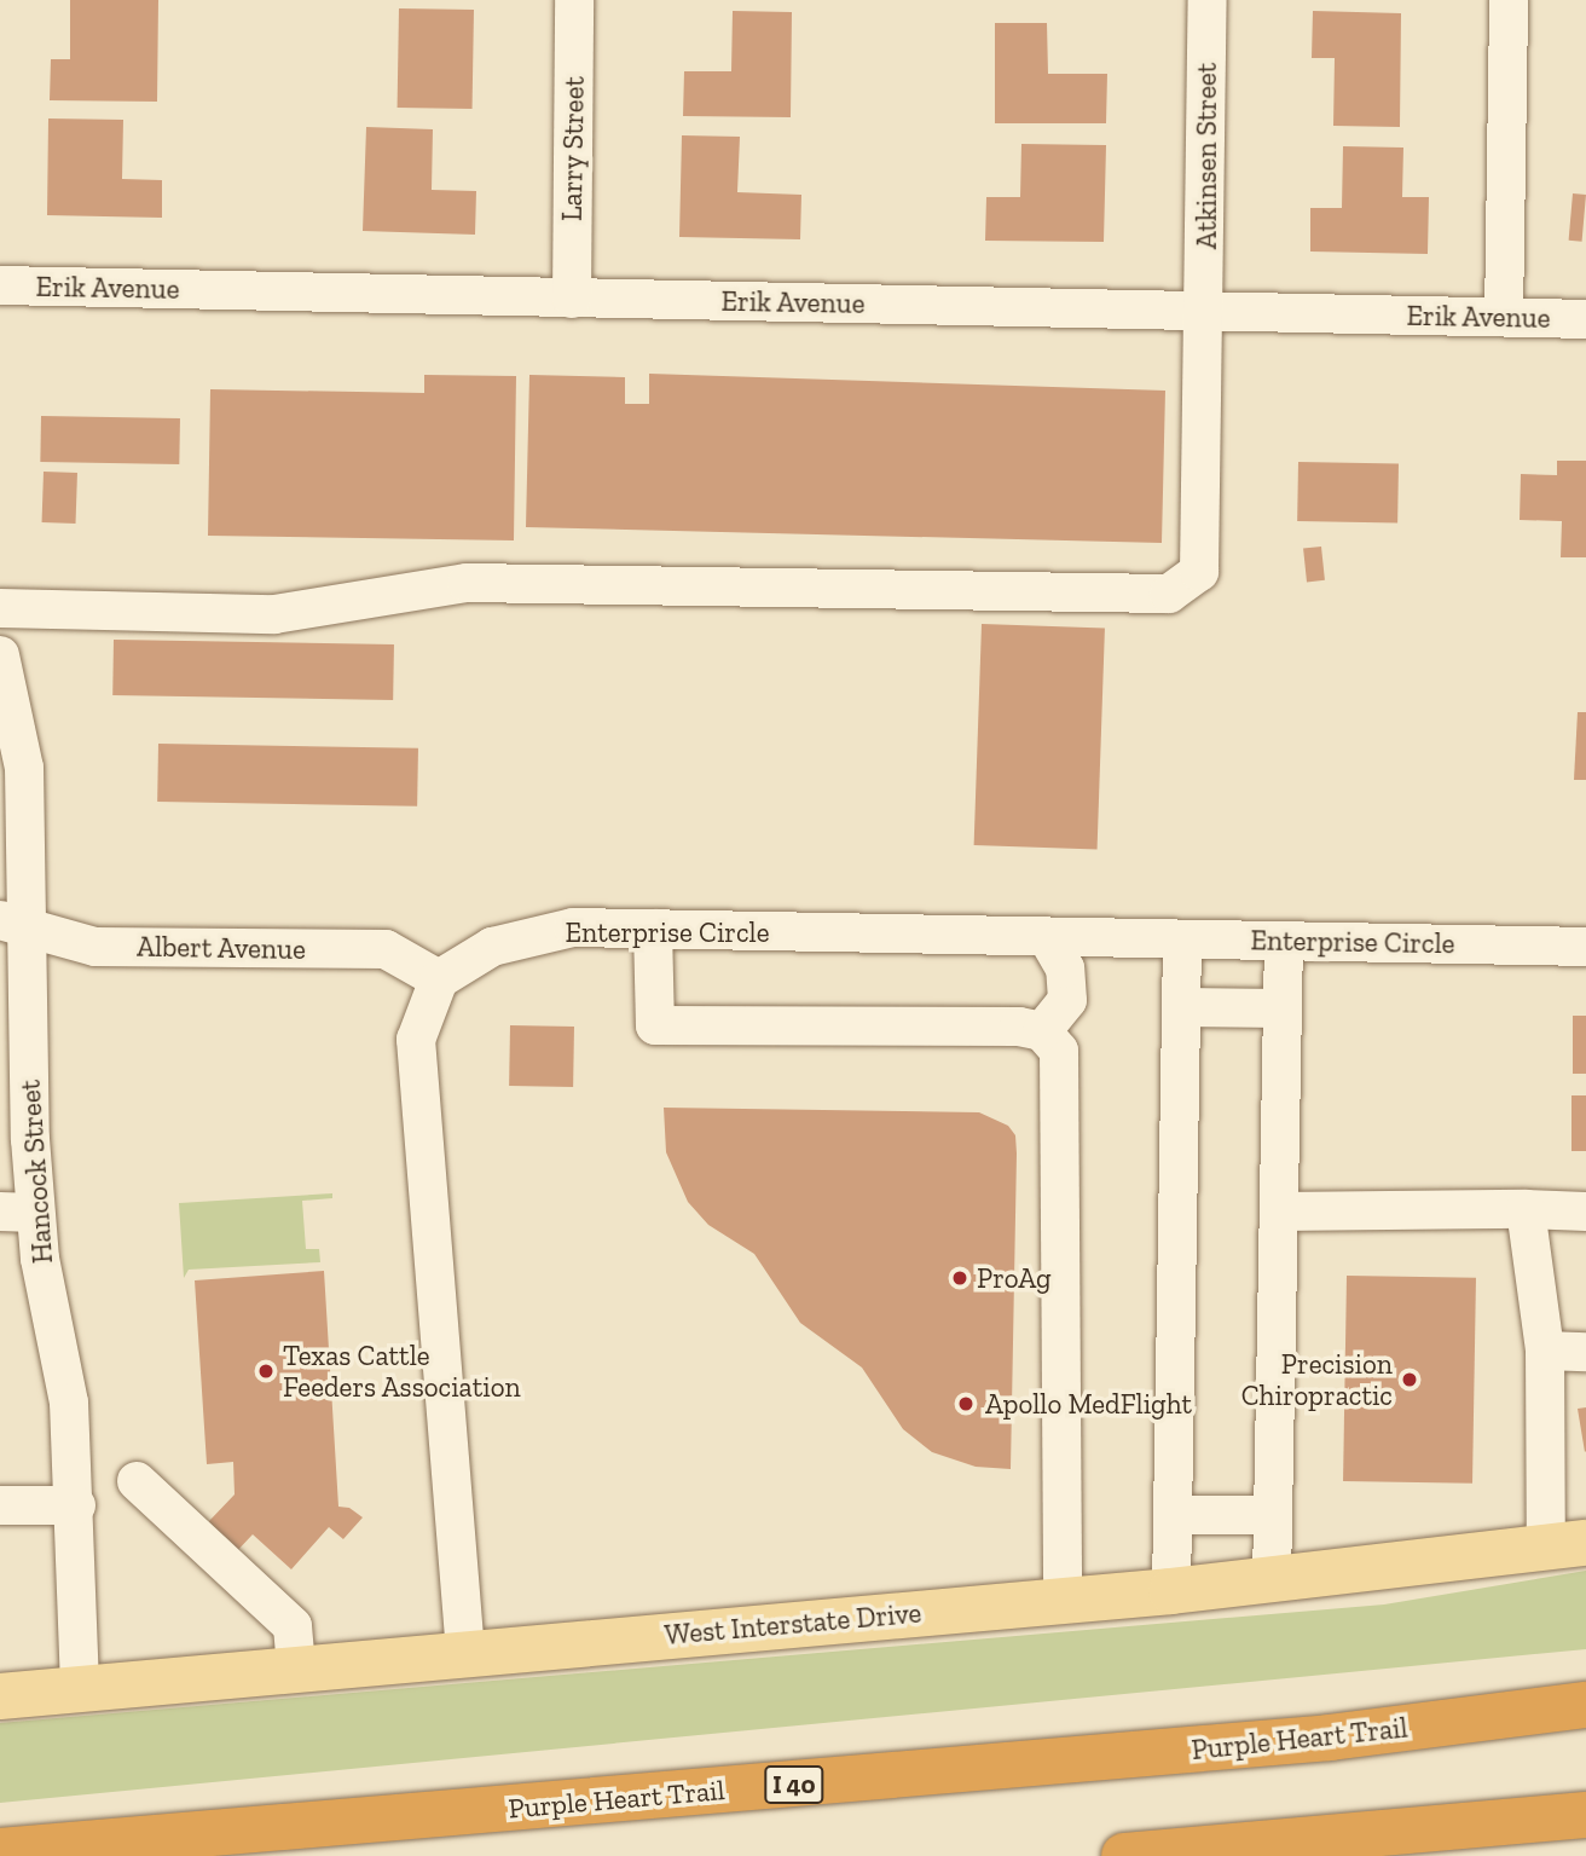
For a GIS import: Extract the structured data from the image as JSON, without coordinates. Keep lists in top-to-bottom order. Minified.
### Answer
{"streets":{"highway":["Purple Heart Trail","I 40"],"main road":["West Interstate Drive"],"street":["Larry Street","Atkinsen Street","Erik Avenue","Enterprise Circle","Albert Avenue","Hancock Street"]},"crossings":[["Larry Street","Erik Avenue"],["Atkinsen Street","Erik Avenue"],["Enterprise Circle","Albert Avenue"],["Albert Avenue","Hancock Street"],["Hancock Street","West Interstate Drive"]],"places":["ProAg","Texas Cattle Feeders Association","Precision Chiropractic","Apollo MedFlight"]}
